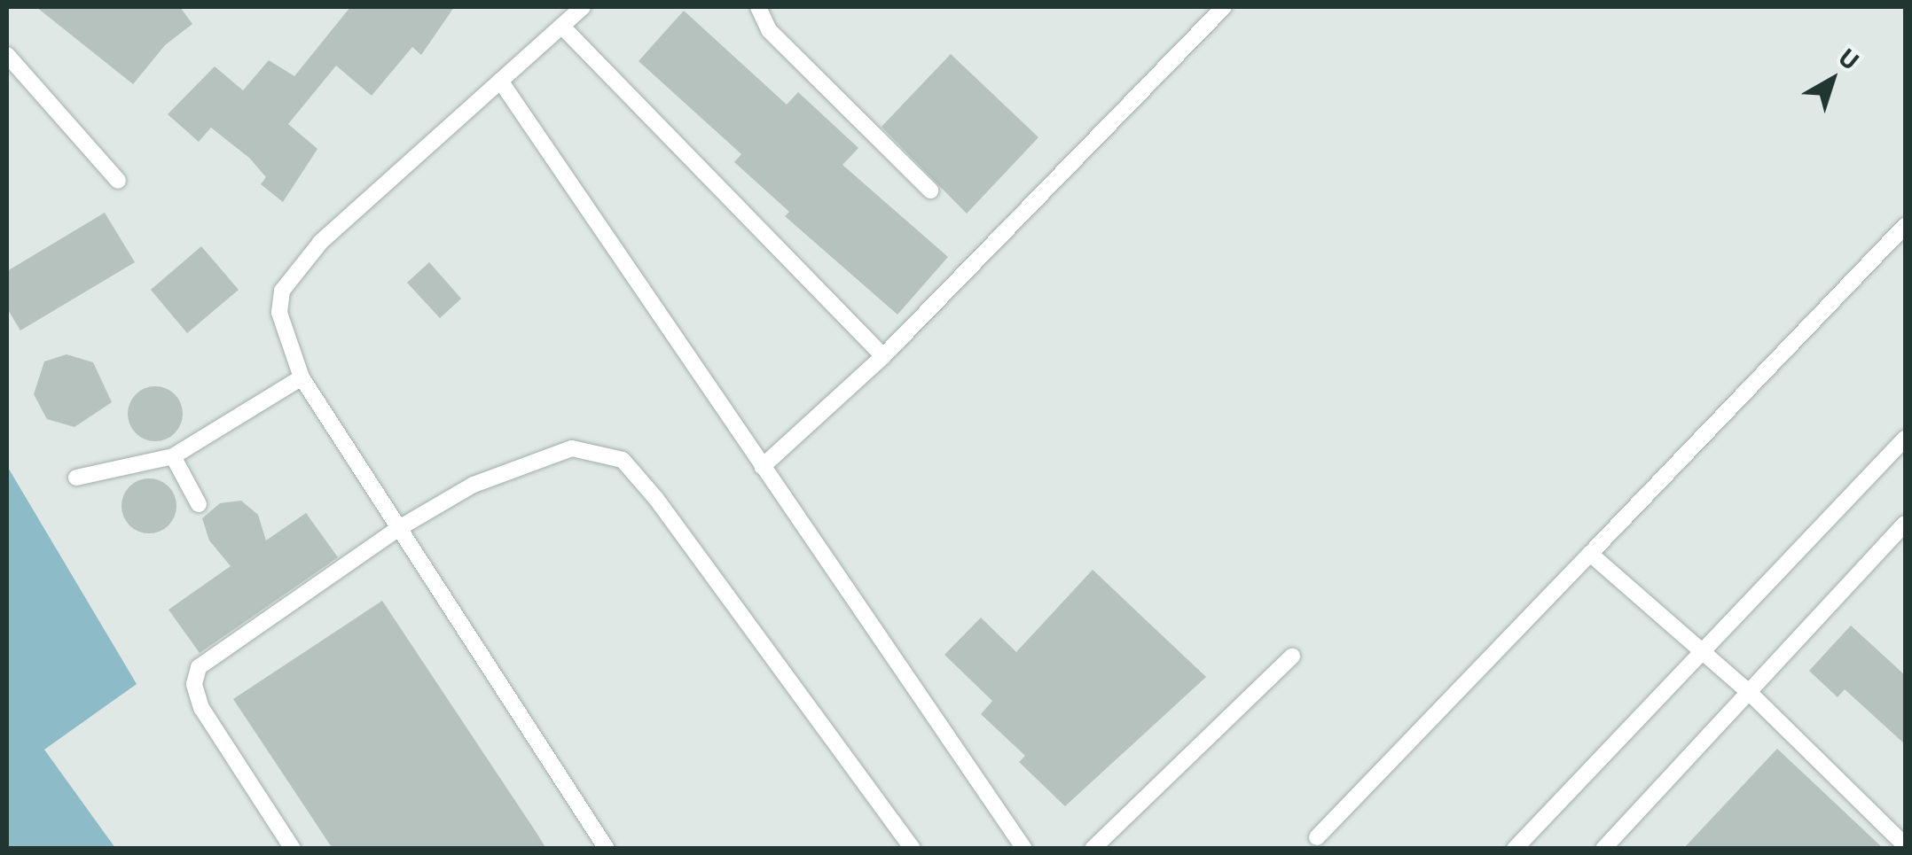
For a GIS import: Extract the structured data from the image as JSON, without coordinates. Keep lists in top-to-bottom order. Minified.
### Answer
{"north":"top right"}
